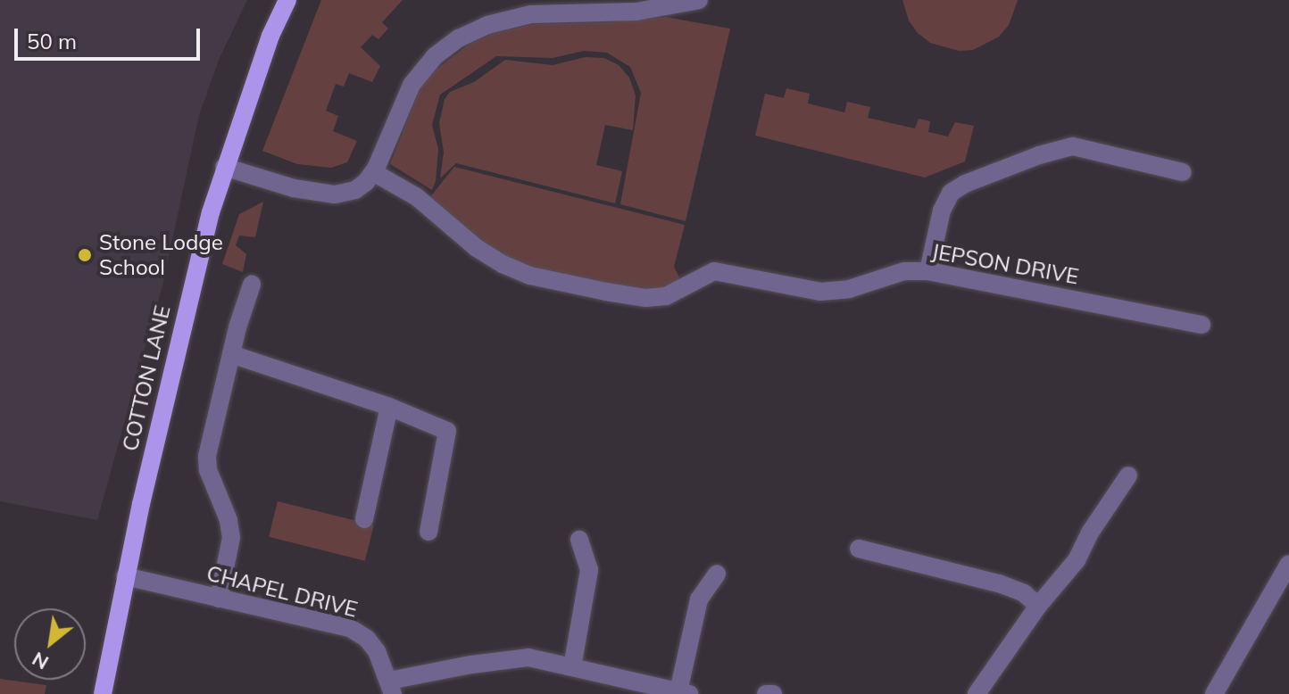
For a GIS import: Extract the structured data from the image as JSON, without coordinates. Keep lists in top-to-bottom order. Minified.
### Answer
{"streets":{"main road":["COTTON LANE"],"street":["JEPSON DRIVE","CHAPEL DRIVE"]},"crossings":[["COTTON LANE","CHAPEL DRIVE"]],"places":["Stone Lodge School"],"scale_bar":"50 m","north":"bottom left"}
